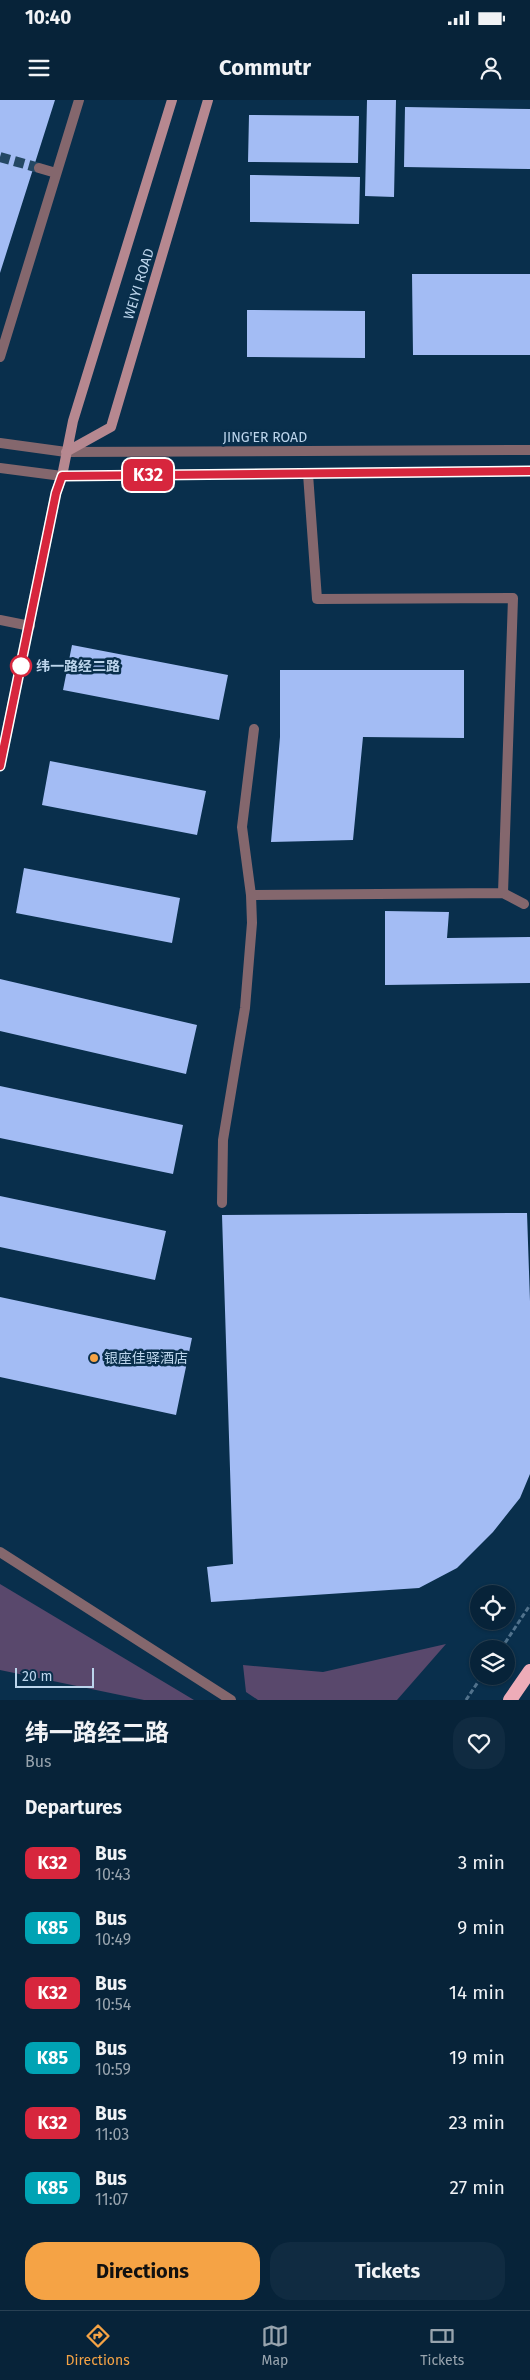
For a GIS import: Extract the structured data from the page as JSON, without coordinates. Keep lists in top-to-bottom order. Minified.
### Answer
{"streets":{"main road":["WEIYI ROAD"],"street":["JING'ER ROAD"]},"crossings":[["WEIYI ROAD","JING'ER ROAD"]],"places":["纬一路经二路","银座佳驿酒店"],"lines":["bus line K32"],"scale_bar":"20 m","page":{"status":"10:40","header":"Commutr","on_map":"K32","scale":"20 m","heading":[["纬一路经二路","Bus"],"Departures"],"list":[{"mark":"K32","name":"Bus","note":"10:43","value":"3 min"},{"mark":"K85","name":"Bus","note":"10:49","value":"9 min"},{"mark":"K32","name":"Bus","note":"10:54","value":"14 min"},{"mark":"K85","name":"Bus","note":"10:59","value":"19 min"},{"mark":"K32","name":"Bus","note":"11:03","value":"23 min"},{"mark":"K85","name":"Bus","note":"11:07","value":"27 min"}],"buttons":["Directions","Tickets"],"tabs":["Directions","Map","Tickets"]}}
